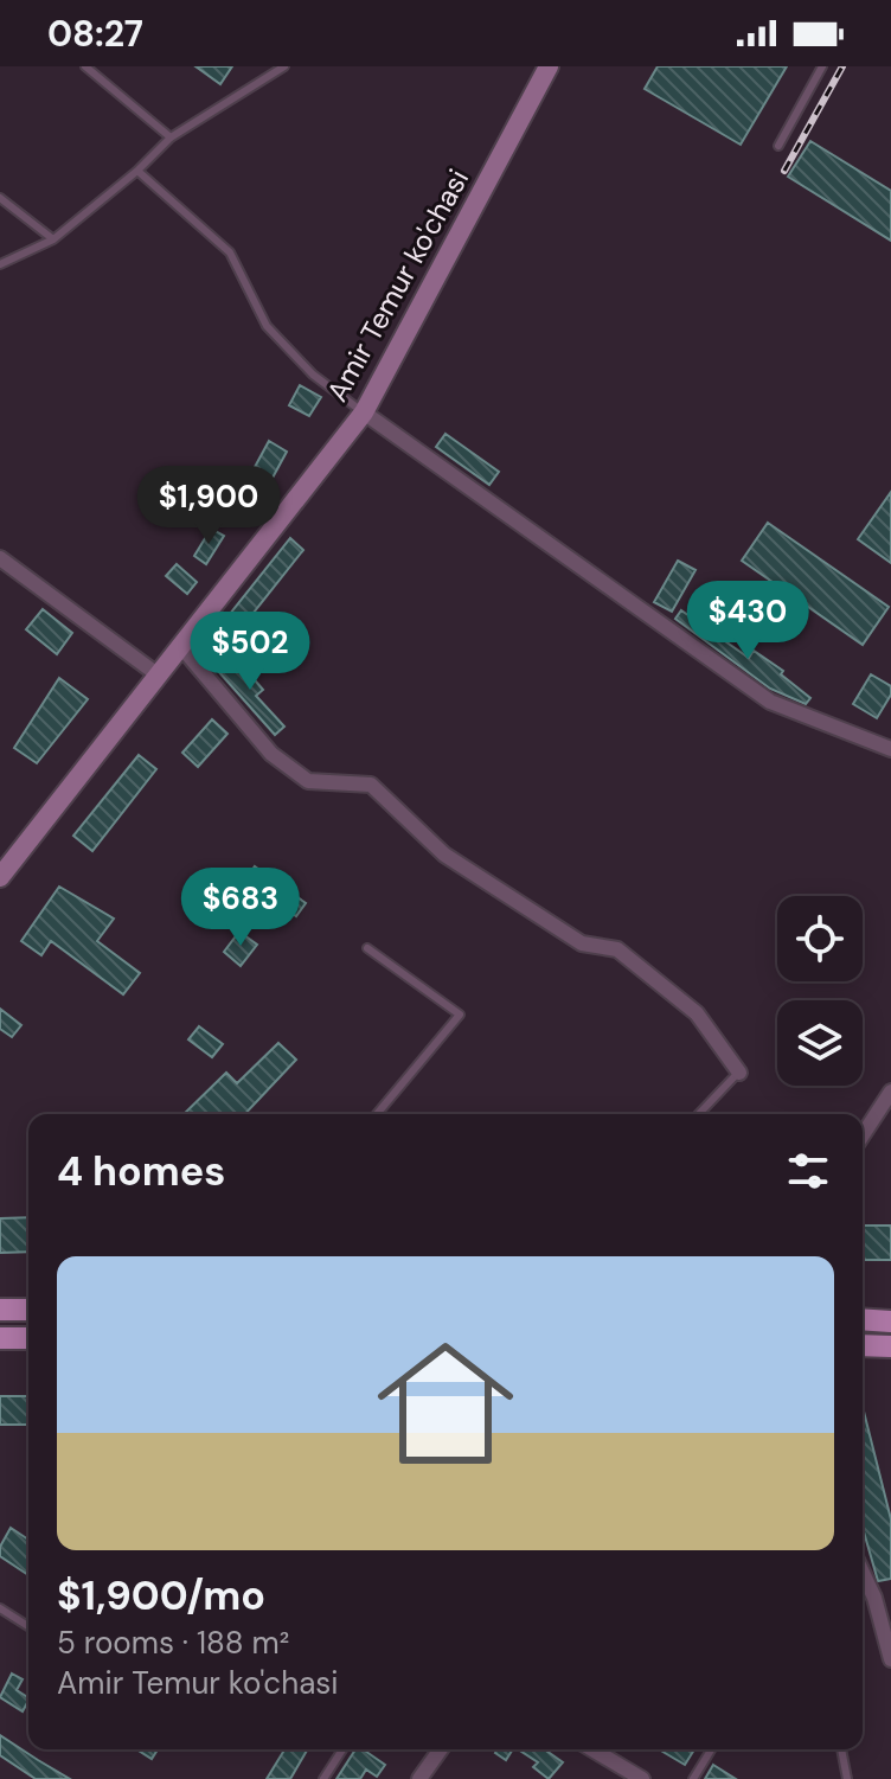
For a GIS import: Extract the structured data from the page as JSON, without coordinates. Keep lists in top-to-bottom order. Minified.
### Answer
{"streets":{"main road":["Amir Temur ko'chasi"]},"page":{"status":"08:27","price":["$1,900","$430","$502","$683"],"heading":"4 homes","list":[{"name":"$1,900/mo","note":"5 rooms · 188 m² · Amir Temur ko'chasi"}]}}
